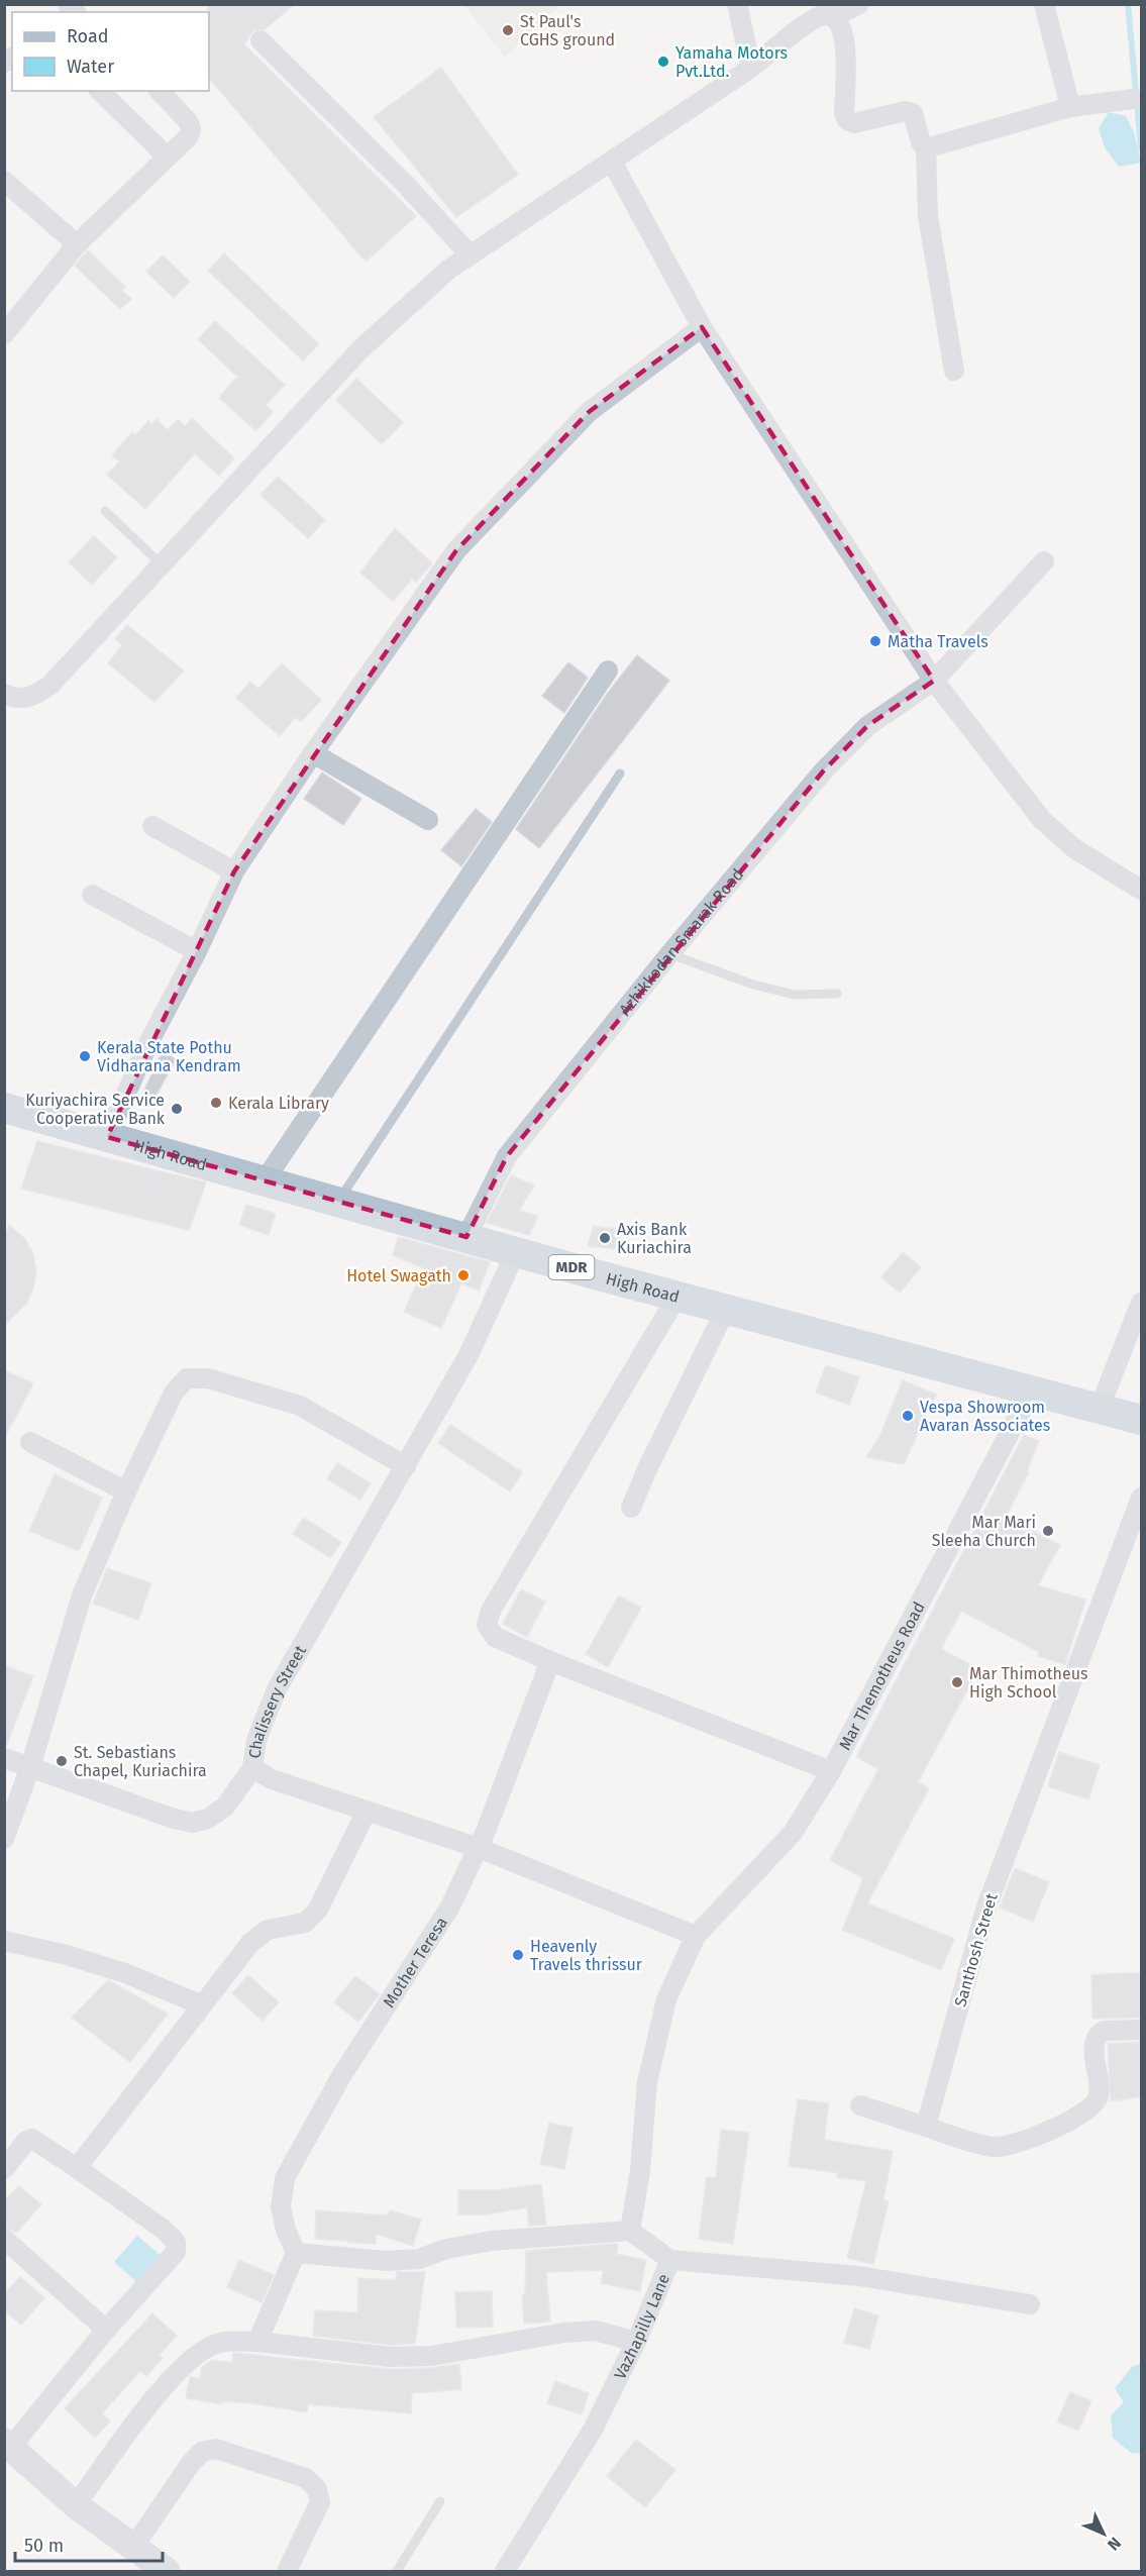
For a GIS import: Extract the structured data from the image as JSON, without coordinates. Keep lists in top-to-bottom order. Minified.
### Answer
{"streets":{"main road":["High Road","MDR"],"street":["Azhikkodan Smarak Road","Mar Themotheus Road","Chalissery Street","Santhosh Street","Mother Teresa","Vazhapilly Lane"]},"crossings":[["Azhikkodan Smarak Road","High Road"],["High Road","Mar Themotheus Road"],["High Road","Chalissery Street"],["Mar Themotheus Road","Chalissery Street"],["Chalissery Street","Mother Teresa"]],"places":["St Paul's CGHS ground","Yamaha Motors Pvt.Ltd.","Matha Travels","Kerala State Pothu Vidharana Kendram","Kerala Library","Kuriyachira Service Cooperative Bank","Axis Bank Kuriachira","Hotel Swagath","Vespa Showroom Avaran Associates","Mar Mari Sleeha Church","Mar Thimotheus High School","St. Sebastians Chapel, Kuriachira","Heavenly Travels thrissur"],"legend":["Road","Water"],"scale_bar":"50 m","north":"bottom right"}
